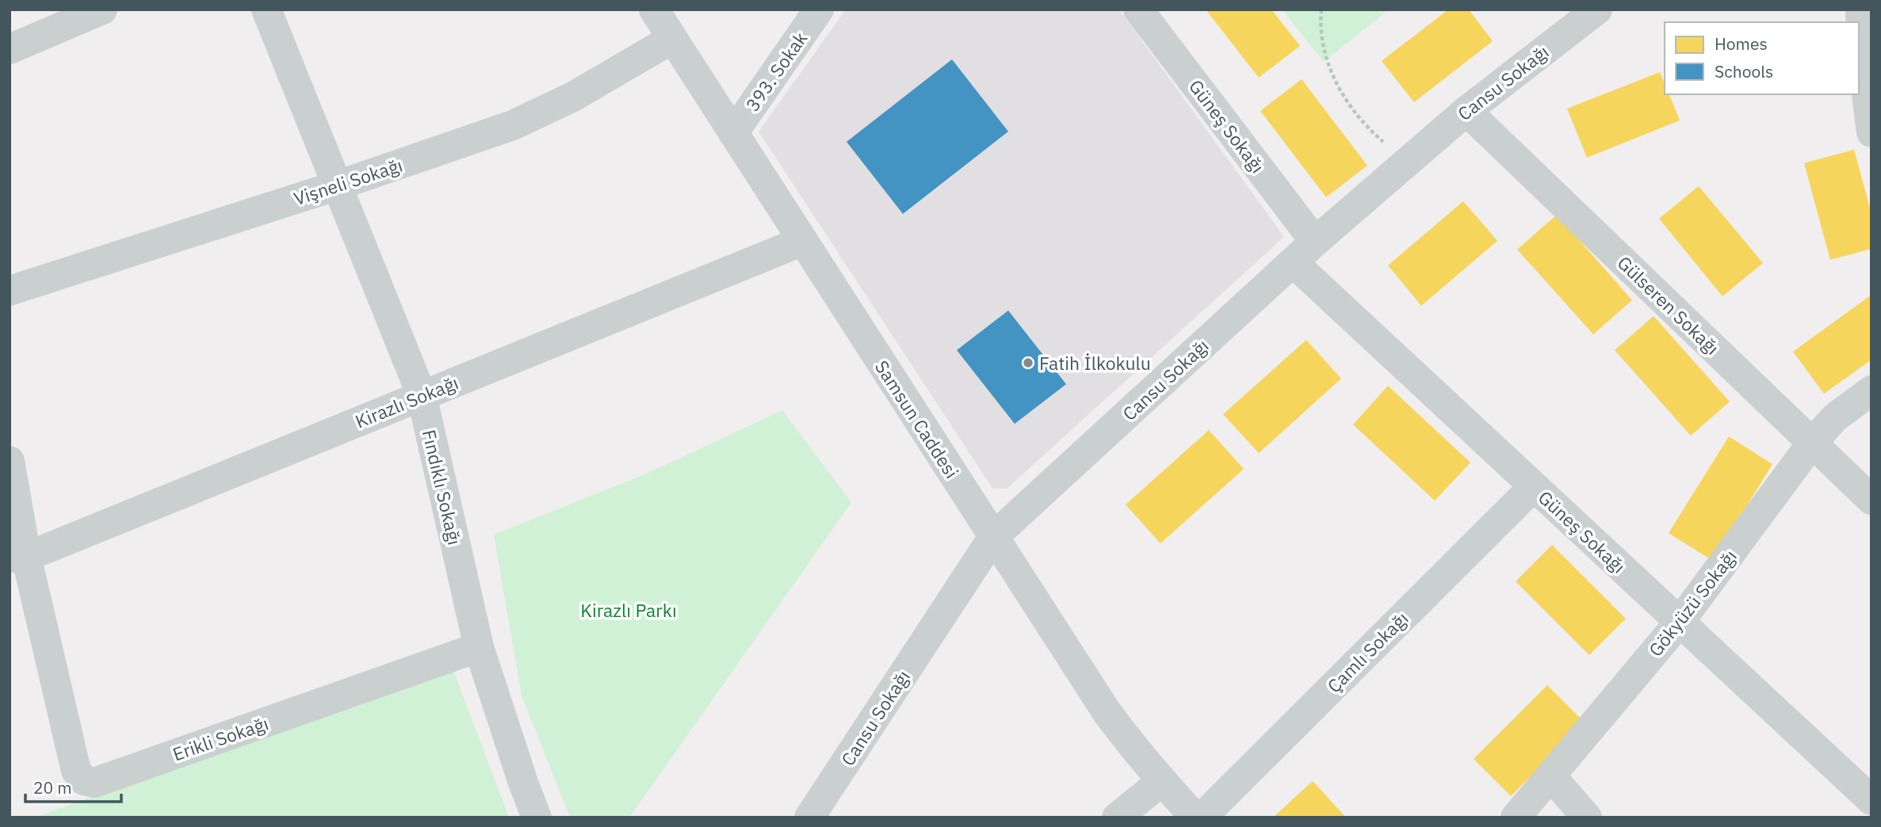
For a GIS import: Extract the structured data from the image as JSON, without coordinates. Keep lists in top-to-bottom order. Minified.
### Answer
{"streets":{"street":["393. Sokak","Cansu Sokağı","Güneş Sokağı","Vişneli Sokağı","Gülseren Sokağı","Kirazlı Sokağı","Samsun Caddesi","Fındıklı Sokağı","Gökyüzü Sokağı","Çamlı Sokağı","Erikli Sokağı"]},"crossings":[["393. Sokak","Samsun Caddesi"],["Cansu Sokağı","Güneş Sokağı"],["Cansu Sokağı","Gülseren Sokağı"],["Cansu Sokağı","Samsun Caddesi"],["Güneş Sokağı","Gökyüzü Sokağı"],["Güneş Sokağı","Çamlı Sokağı"],["Vişneli Sokağı","Samsun Caddesi"],["Vişneli Sokağı","Fındıklı Sokağı"],["Gülseren Sokağı","Gökyüzü Sokağı"],["Kirazlı Sokağı","Samsun Caddesi"],["Kirazlı Sokağı","Fındıklı Sokağı"],["Kirazlı Sokağı","Erikli Sokağı"],["Fındıklı Sokağı","Erikli Sokağı"]],"parks":["Kirazlı Parkı"],"places":["Fatih İlkokulu"],"legend":["Homes","Schools"],"scale_bar":"20 m"}
